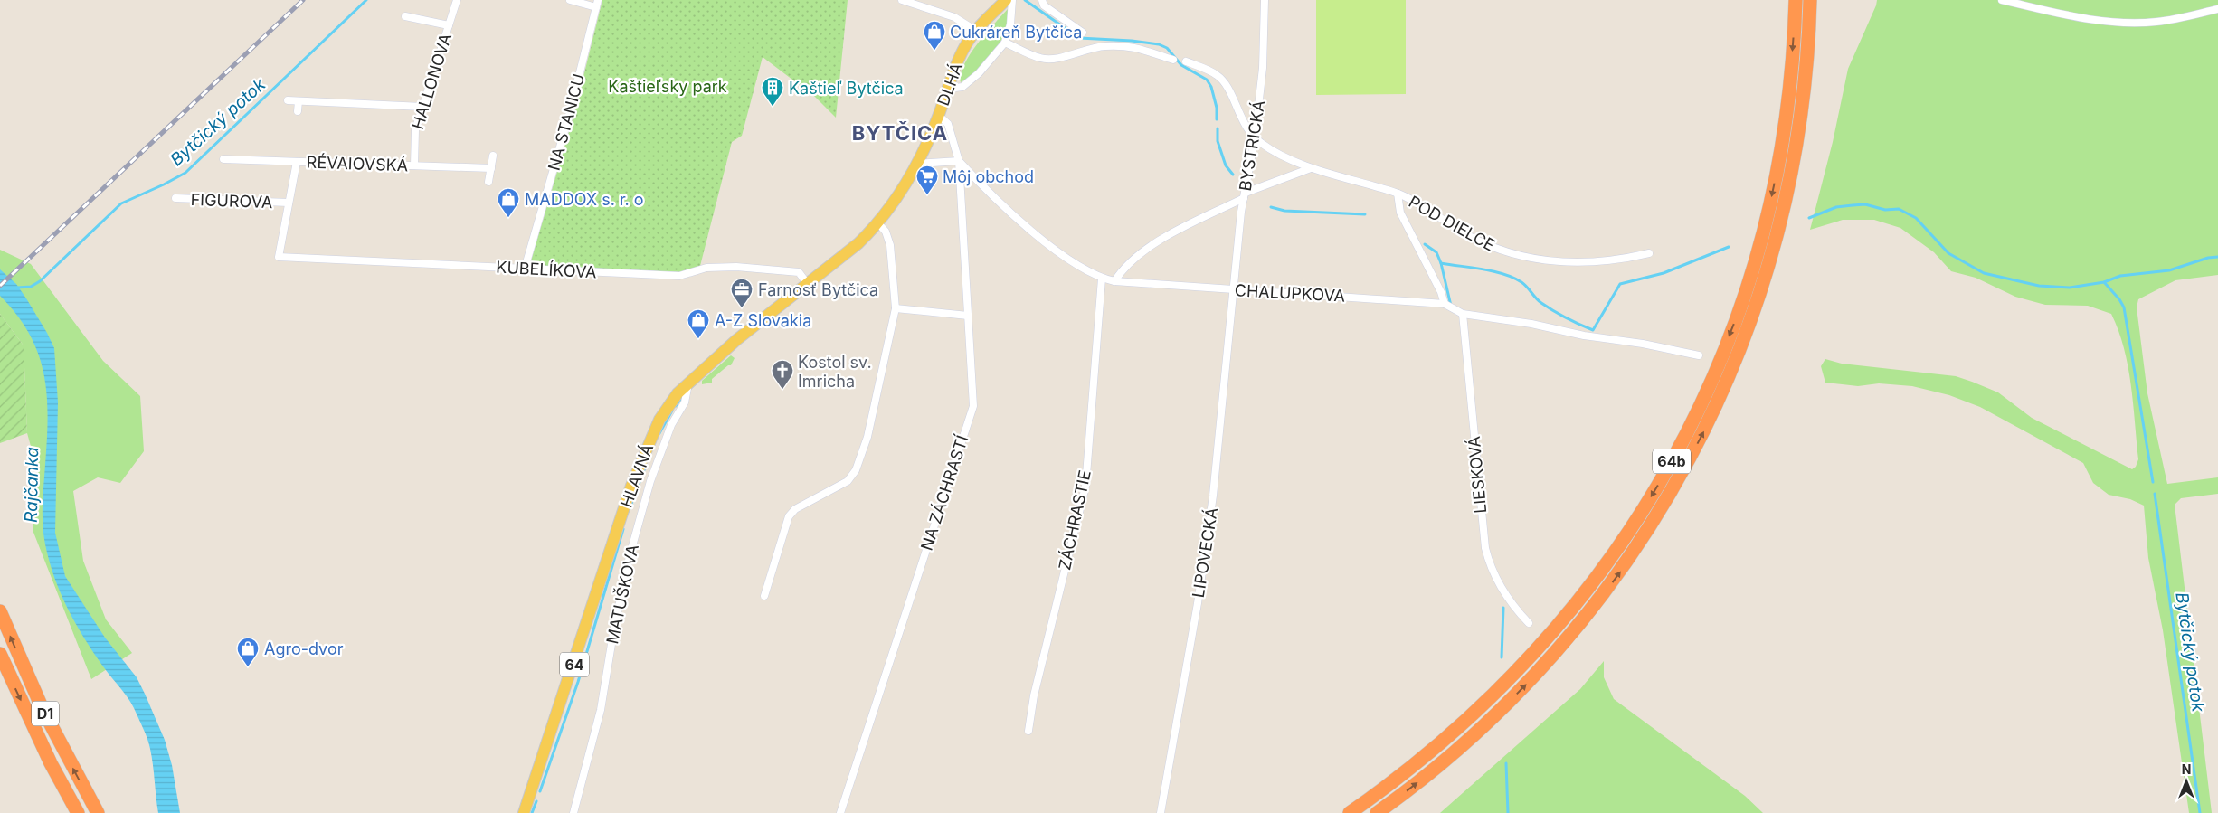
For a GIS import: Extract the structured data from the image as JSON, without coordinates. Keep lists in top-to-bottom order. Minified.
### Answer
{"streets":{"highway":["64b","D1"],"main road":["DLHÁ","HLAVNÁ","64"],"street":["HALLONOVA","NA STANICU","BYSTRICKÁ","RÉVAIOVSKÁ","FIGUROVA","POD DIELCE","KUBELÍKOVA","CHALUPKOVA","LIESKOVÁ","NA ZÁCHRASTÍ","ZÁCHRASTIE","LIPOVECKÁ","MATUŠKOVA"]},"crossings":[["HALLONOVA","RÉVAIOVSKÁ"],["DLHÁ","HLAVNÁ"],["NA STANICU","KUBELÍKOVA"],["BYSTRICKÁ","POD DIELCE"],["BYSTRICKÁ","CHALUPKOVA"],["BYSTRICKÁ","LIPOVECKÁ"],["FIGUROVA","KUBELÍKOVA"],["KUBELÍKOVA","HLAVNÁ"],["CHALUPKOVA","LIESKOVÁ"],["CHALUPKOVA","NA ZÁCHRASTÍ"],["CHALUPKOVA","ZÁCHRASTIE"],["CHALUPKOVA","LIPOVECKÁ"],["HLAVNÁ","MATUŠKOVA"]],"districts":["BYTČICA"],"water":["Bytčický potok","Rajčanka"],"parks":["Kaštieľsky park"],"places":{"shop":["Cukráreň Bytčica","MADDOX s. r. o","A-Z Slovakia","Agro-dvor"],"building":["Kaštieľ Bytčica"],"supermarket":["Môj obchod"],"office":["Farnosť Bytčica"],"church":["Kostol sv. Imricha"]},"north":"top"}
